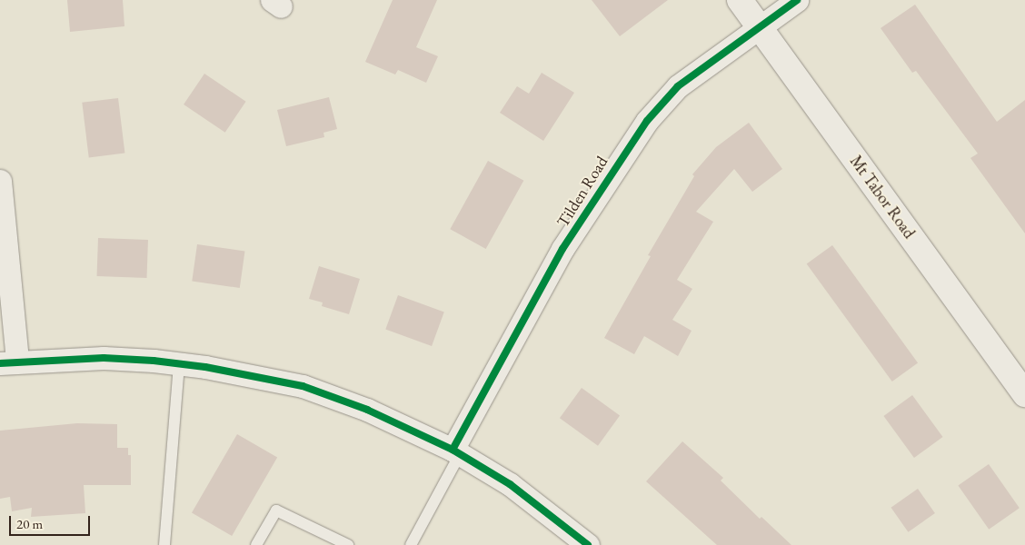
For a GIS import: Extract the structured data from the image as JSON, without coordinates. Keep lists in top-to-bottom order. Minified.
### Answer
{"streets":{"street":["Tilden Road","Mt Tabor Road"]},"crossings":[["Tilden Road","Mt Tabor Road"]],"scale_bar":"20 m"}
